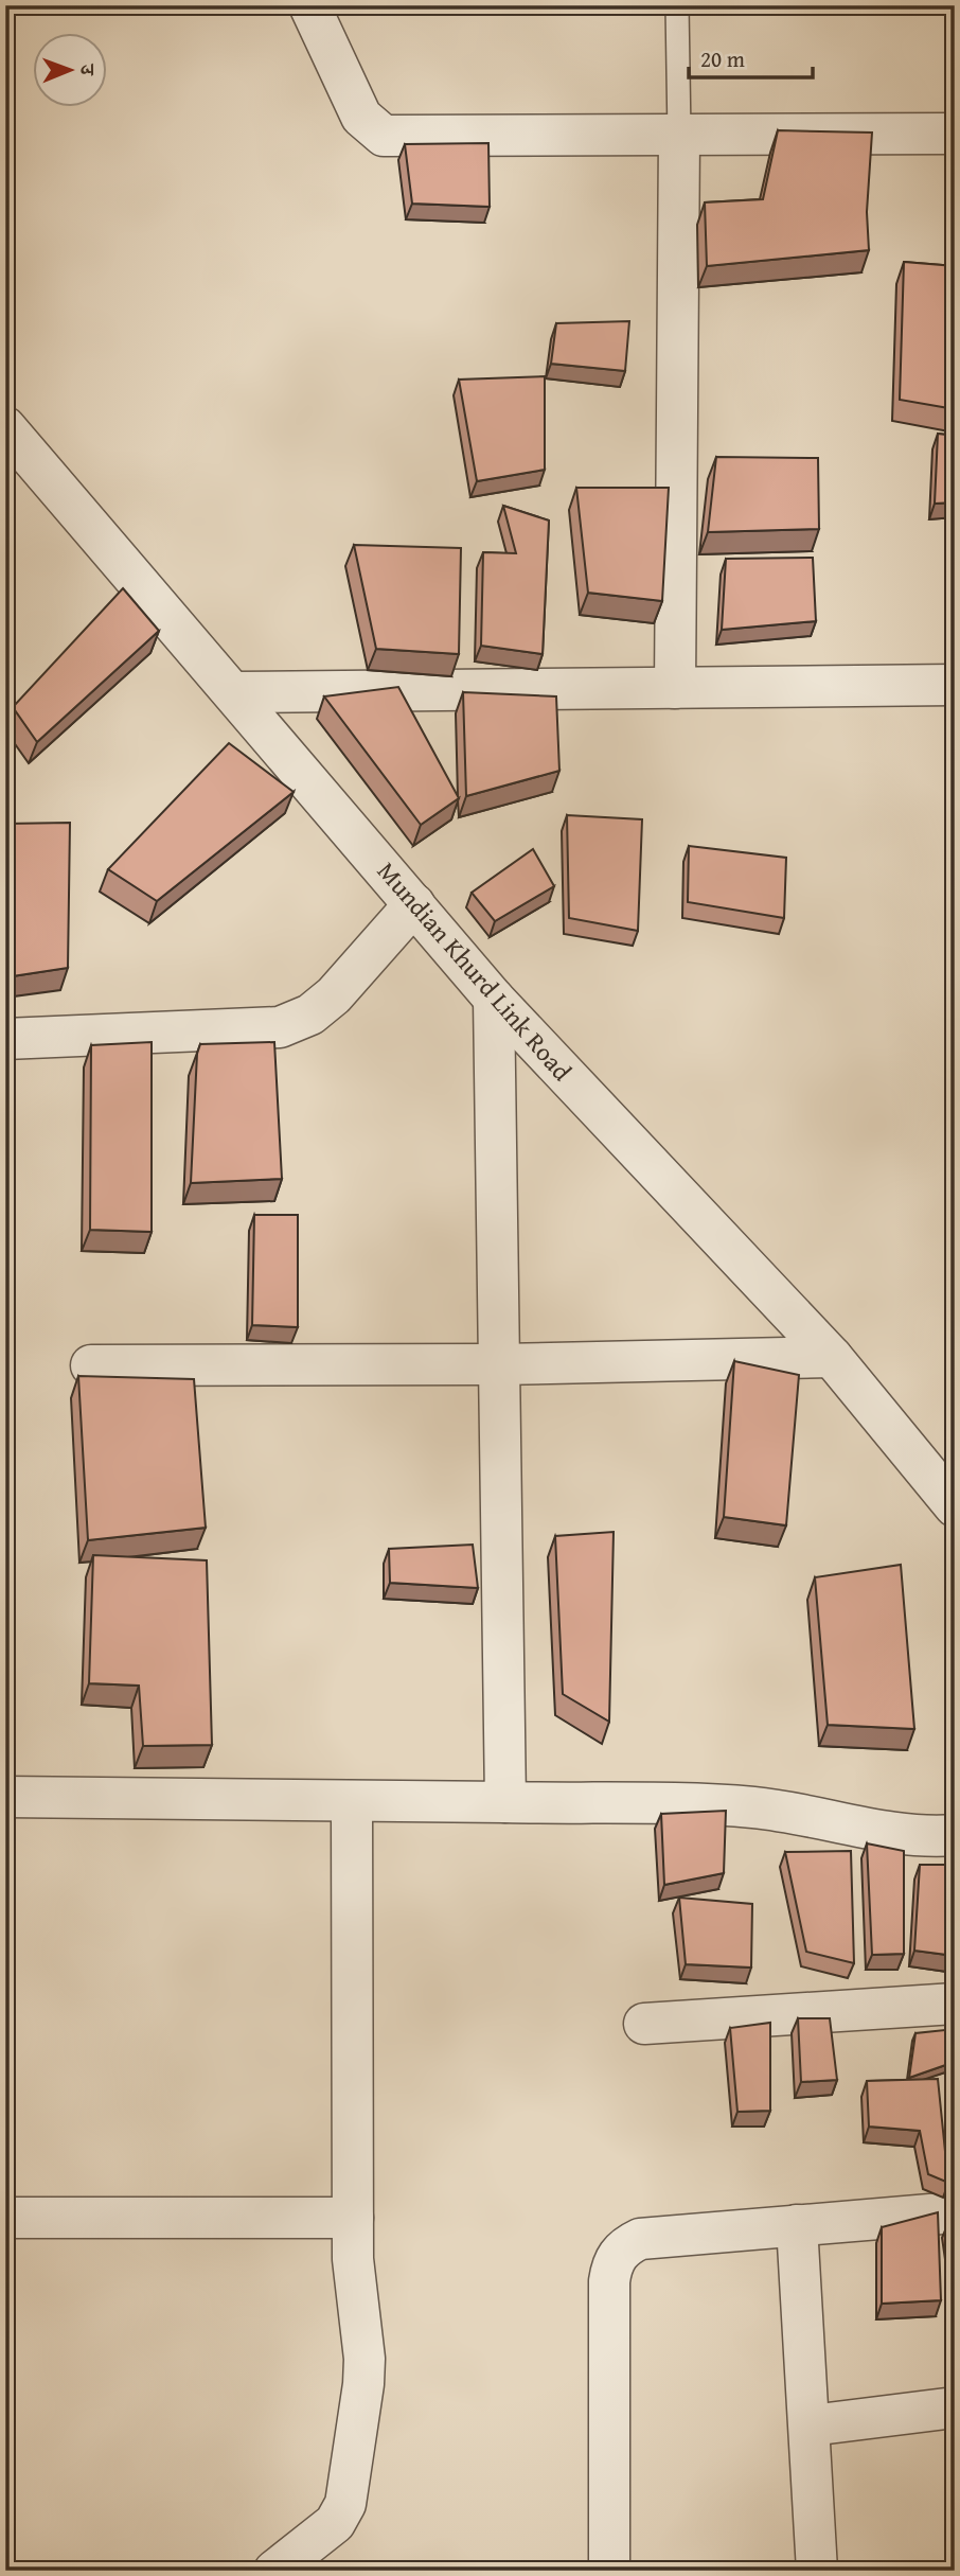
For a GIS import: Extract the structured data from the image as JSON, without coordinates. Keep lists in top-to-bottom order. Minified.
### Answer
{"streets":{"street":["Mundian Khurd Link Road"]},"scale_bar":"20 m","north":"right"}
